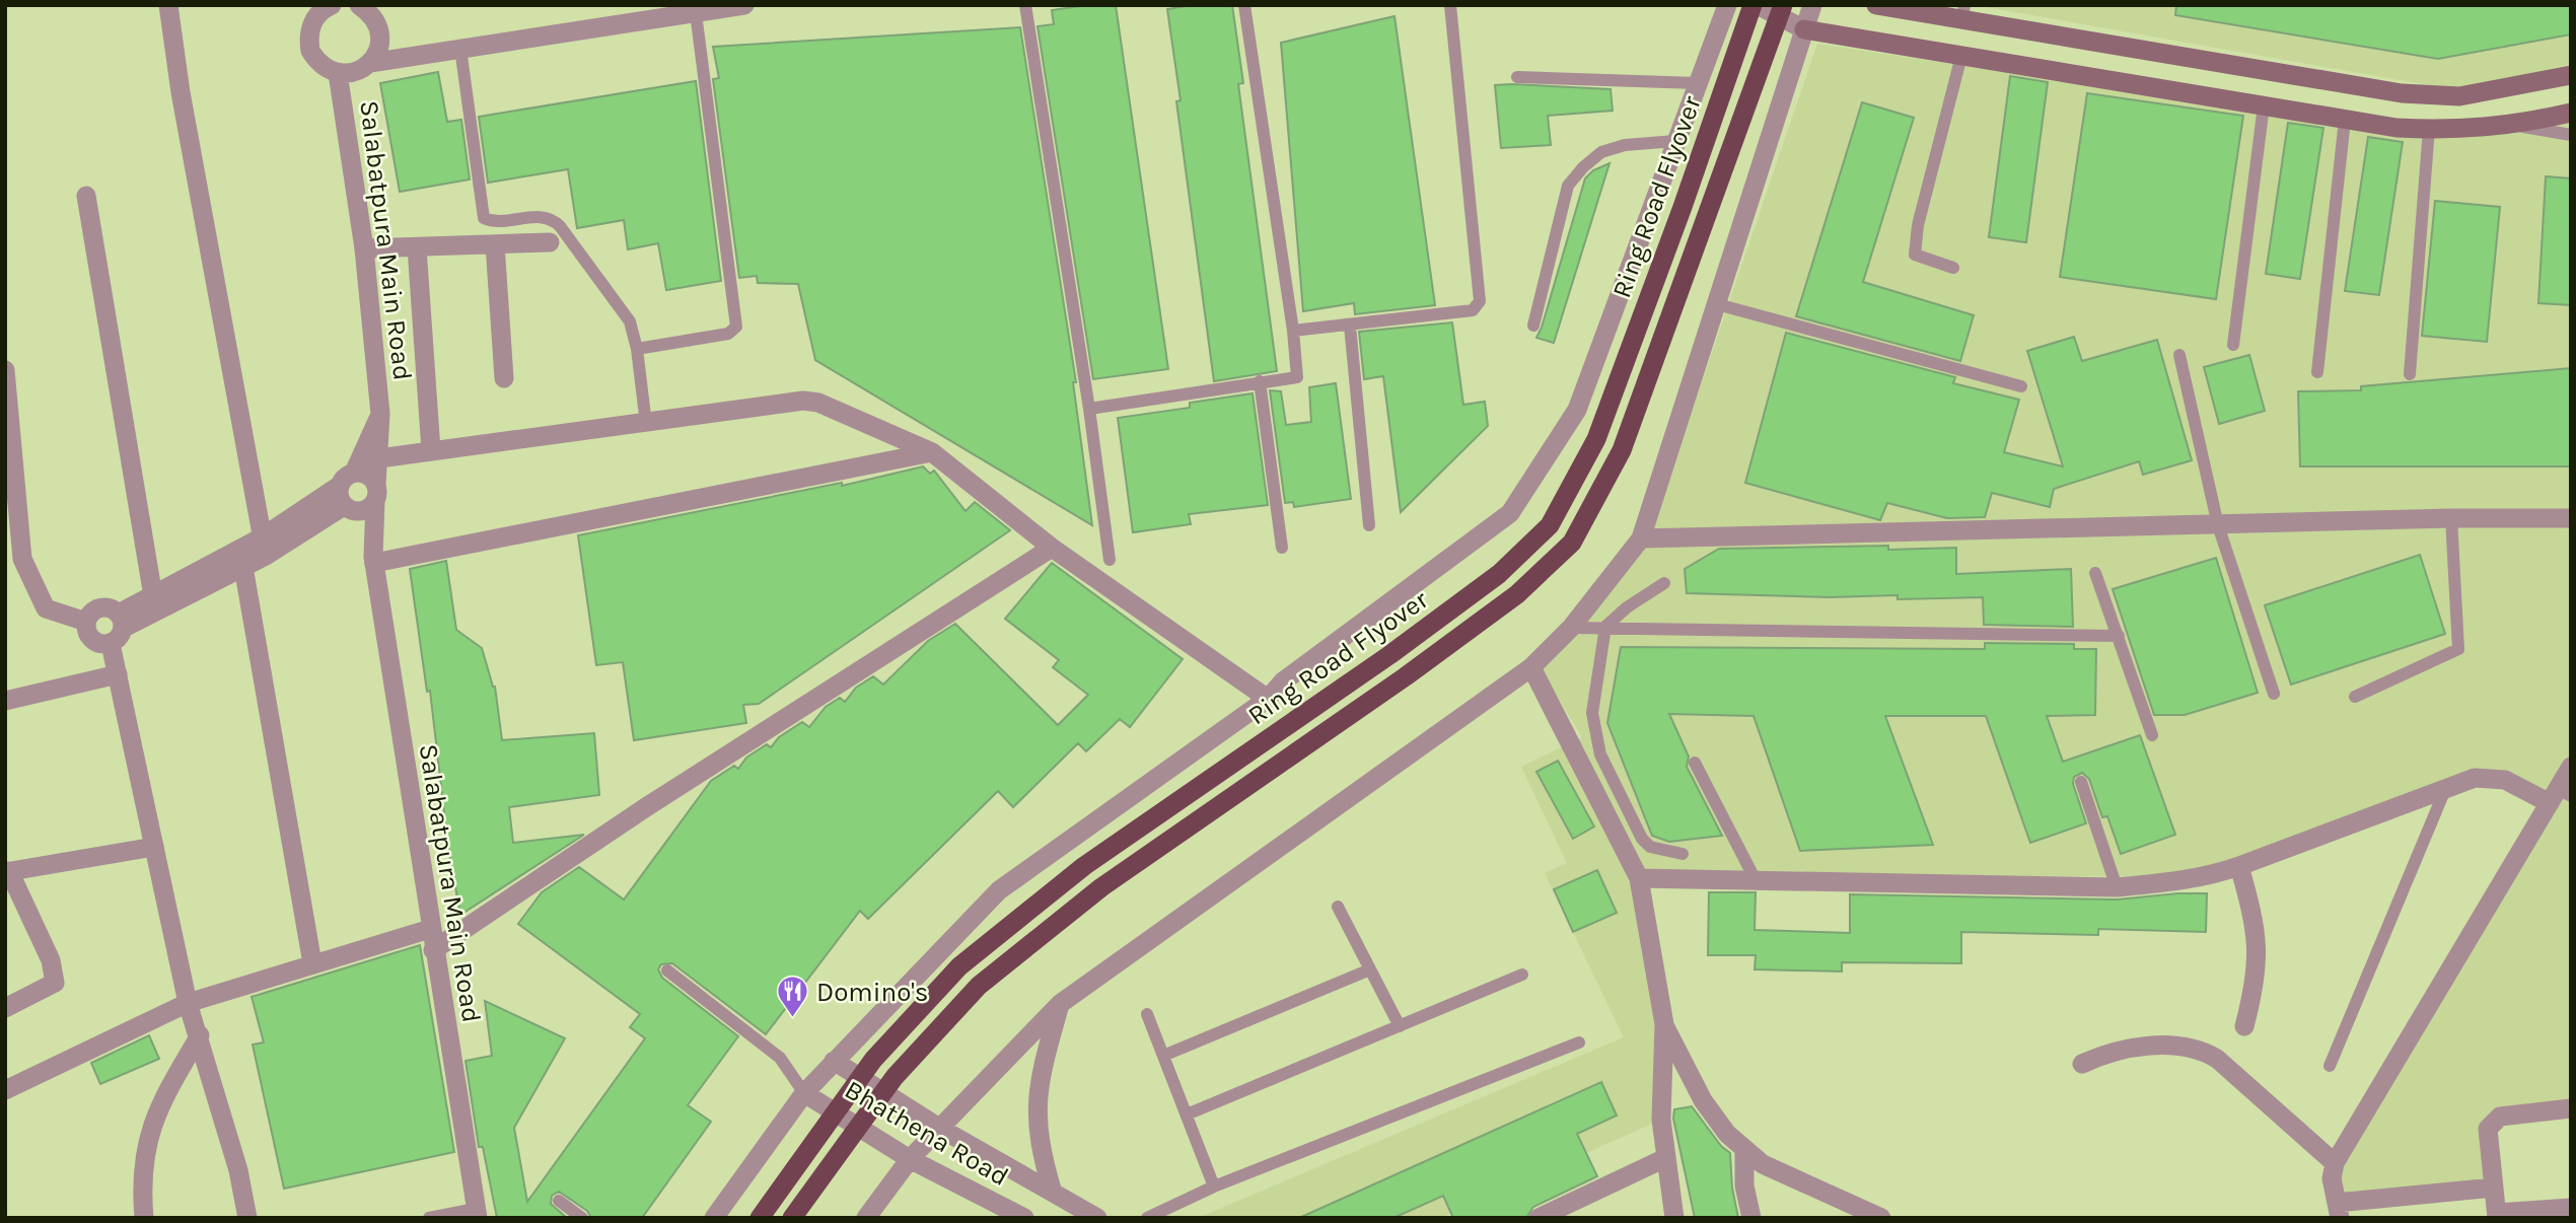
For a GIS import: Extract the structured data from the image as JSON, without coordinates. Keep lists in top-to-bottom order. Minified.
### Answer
{"streets":{"highway":["Ring Road Flyover"],"street":["Salabatpura Main Road","Bhathena Road"]},"places":{"restaurant":["Domino's"]}}
